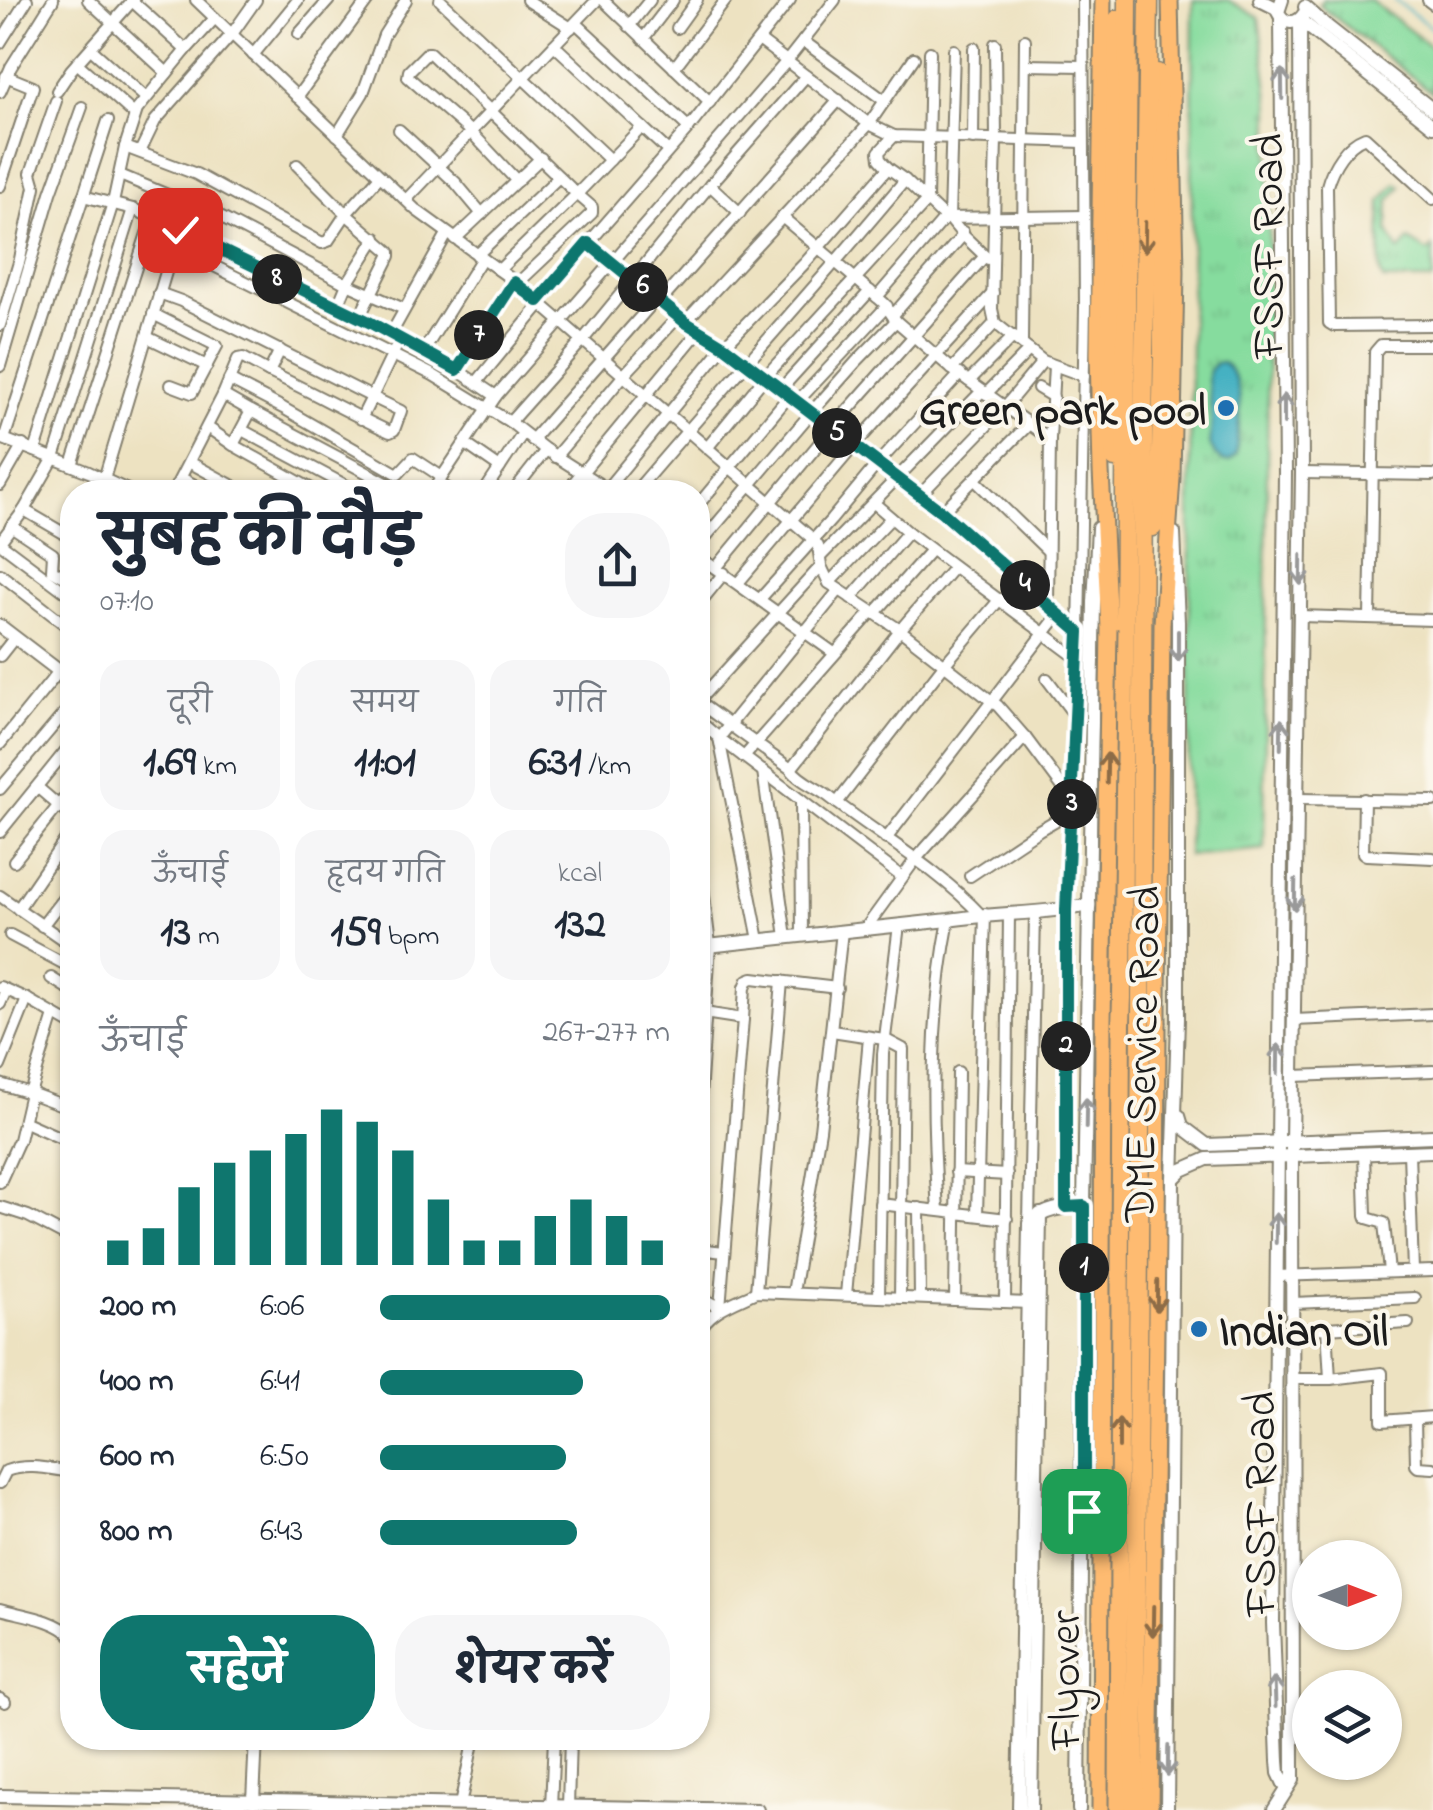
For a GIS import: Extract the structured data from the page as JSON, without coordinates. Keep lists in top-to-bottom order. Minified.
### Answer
{"streets":{"highway":["Flyover"],"street":["FSSF Road","DME Service Road"]},"crossings":[["DME Service Road","Flyover"]],"places":["Green park pool","Indian Oil"],"north":"right","page":{"pins":["8","6","7","5","4","3","2","1"],"heading":["सुबह की दौड़","07:10"],"stats":[["दूरी","1.69 km"],["समय","11:01"],["गति","6:31 /km"],["ऊँचाई","13 m"],["हृदय गति","159 bpm"],["kcal","132"]],"chart":["ऊँचाई","267–277 m"],"list":[{"name":"200 m","note":"6:06"},{"name":"400 m","note":"6:41"},{"name":"600 m","note":"6:50"},{"name":"800 m","note":"6:43"}],"buttons":["सहेजें","शेयर करें"]}}
